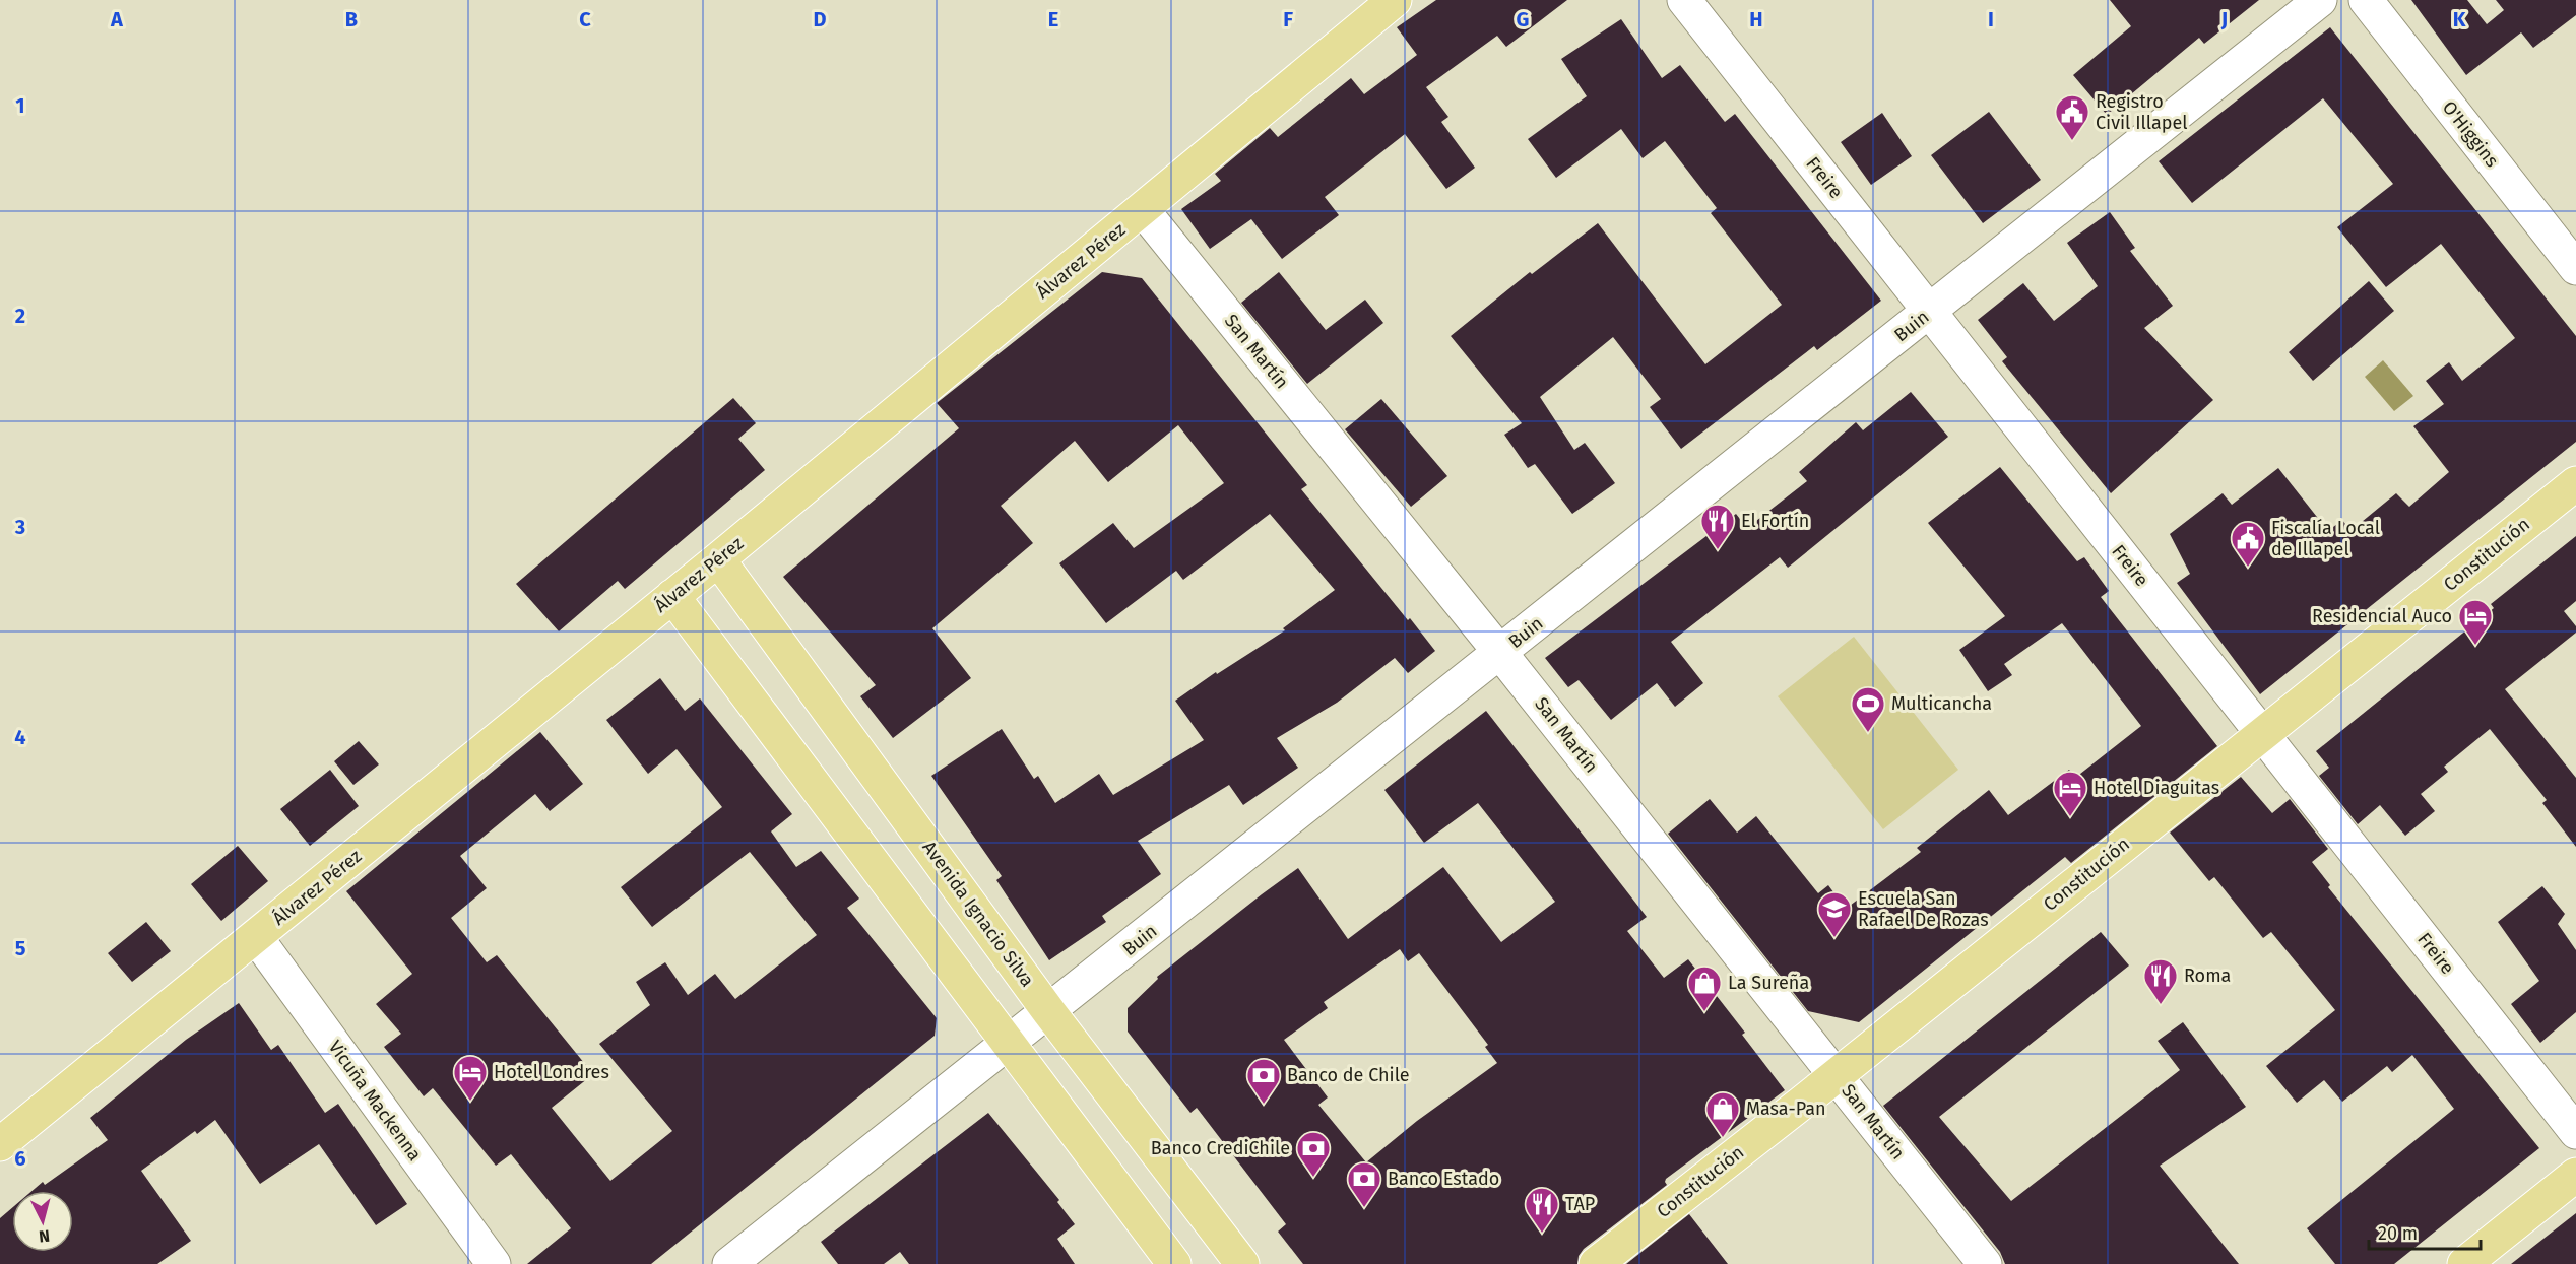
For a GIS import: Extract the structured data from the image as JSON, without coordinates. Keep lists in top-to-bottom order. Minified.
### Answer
{"streets":{"main road":["Álvarez Pérez","Constitución","Avenida Ignacio Silva"],"street":["O'Higgins","Freire","Buin","San Martín","Vicuña Mackenna"]},"crossings":[["Freire","Buin"],["Freire","Constitución"],["Álvarez Pérez","San Martín"],["Álvarez Pérez","Avenida Ignacio Silva"],["Álvarez Pérez","Vicuña Mackenna"],["Buin","San Martín"],["Buin","Avenida Ignacio Silva"],["San Martín","Constitución"]],"places":{"public building":["Registro Civil Illapel","Fiscalía Local de Illapel"],"restaurant":["El Fortín","Roma","TAP"],"hotel":["Residencial Auco","Hotel Diaguitas","Hotel Londres"],"sports":["Multicancha"],"school or university":["Escuela San Rafael De Rozas"],"shop":["La Sureña","Masa-Pan"],"bank":["Banco de Chile","Banco CrediChile","Banco Estado"]},"scale_bar":"20 m","north":"bottom","grid":{"columns":["A","B","C","D","E","F","G","H","I","J","K"],"rows":["1","2","3","4","5","6"]}}
